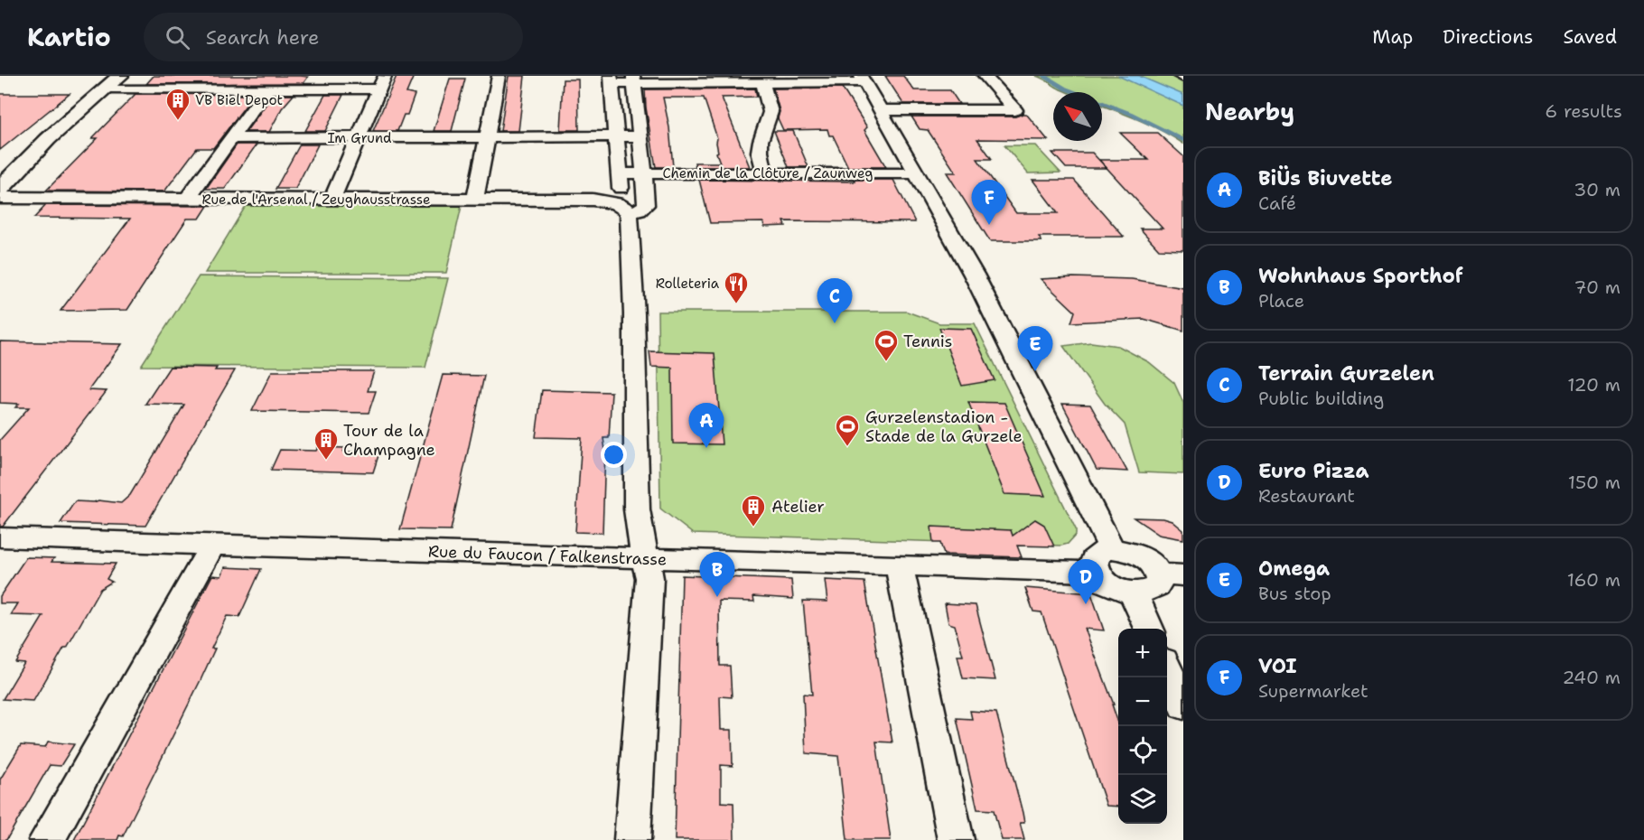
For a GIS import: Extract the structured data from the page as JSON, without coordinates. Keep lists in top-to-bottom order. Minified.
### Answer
{"streets":{"street":["Im Grund","Chemin de la Clôture / Zaunweg","Rue de l'Arsenal / Zeughausstrasse","Rue du Faucon / Falkenstrasse"]},"places":{"building":["VB Biel Depot","Tour de la Champagne","Atelier"],"restaurant":["Rolleteria"],"sports":["Tennis","Gurzelenstadion - Stade de la Gurzele"]},"north":"top left","page":{"header":"Kartio","search":"Search here","nav":["Map","Directions","Saved"],"heading":["Nearby","6 results"],"list":[{"mark":"A","name":"BiÜs Biuvette","note":"Café","value":"30 m"},{"mark":"B","name":"Wohnhaus Sporthof","note":"Place","value":"70 m"},{"mark":"C","name":"Terrain Gurzelen","note":"Public building","value":"120 m"},{"mark":"D","name":"Euro Pizza","note":"Restaurant","value":"150 m"},{"mark":"E","name":"Omega","note":"Bus stop","value":"160 m"},{"mark":"F","name":"VOI","note":"Supermarket","value":"240 m"}],"pins":["F","C","E","A","B","D"],"map_buttons":["+","−"]}}
